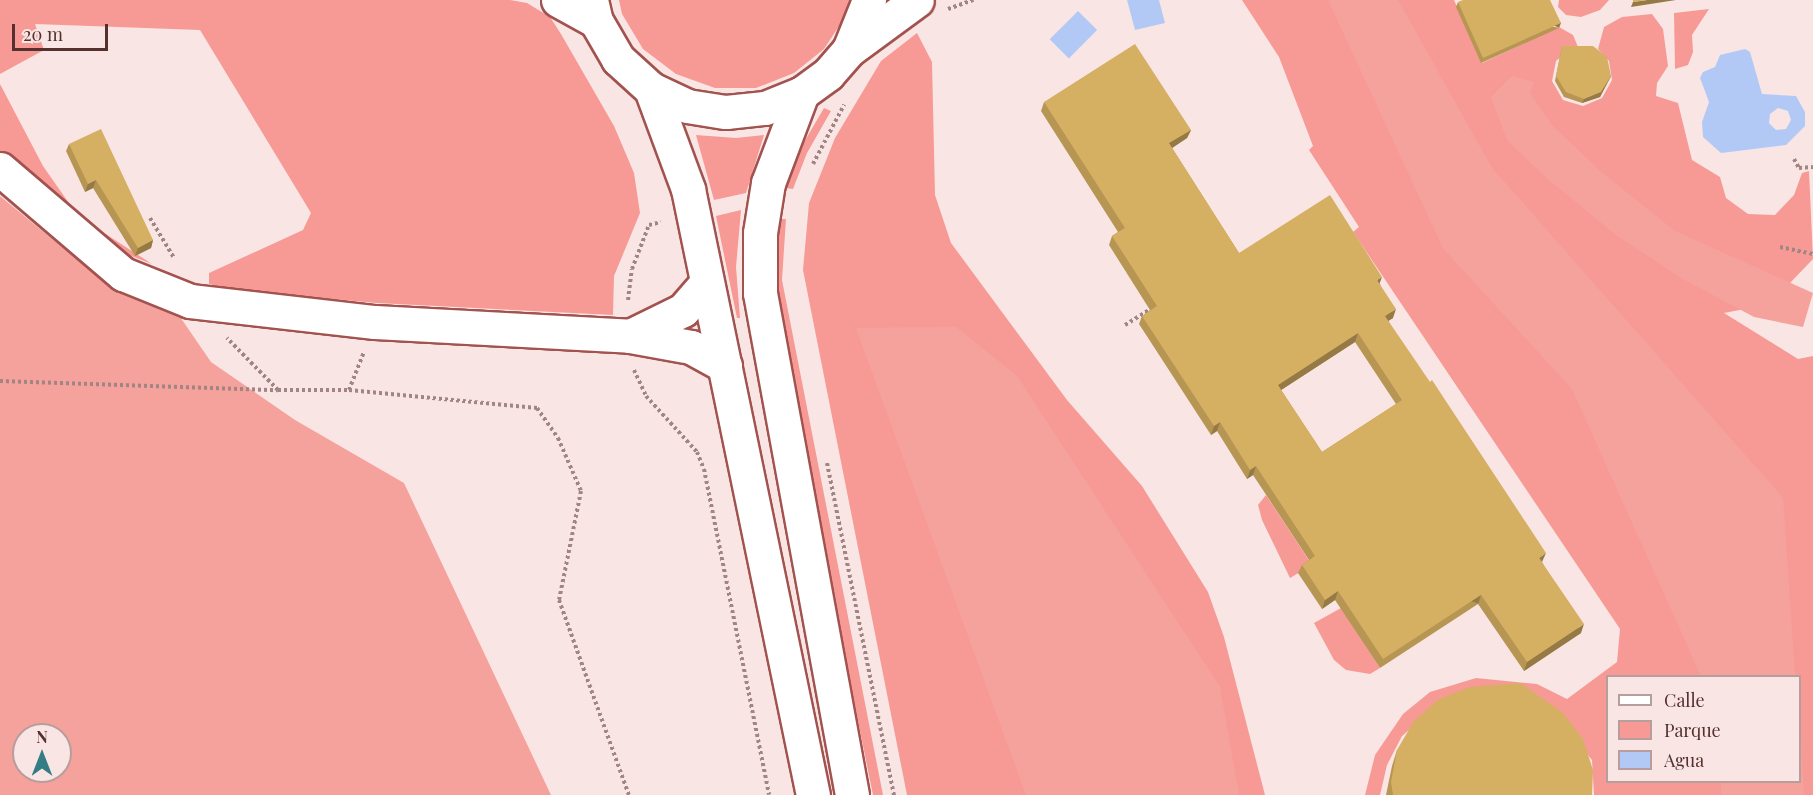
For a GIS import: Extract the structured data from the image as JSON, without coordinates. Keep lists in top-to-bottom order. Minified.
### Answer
{"legend":["Calle","Parque","Agua"],"scale_bar":"20 m","north":"top"}
